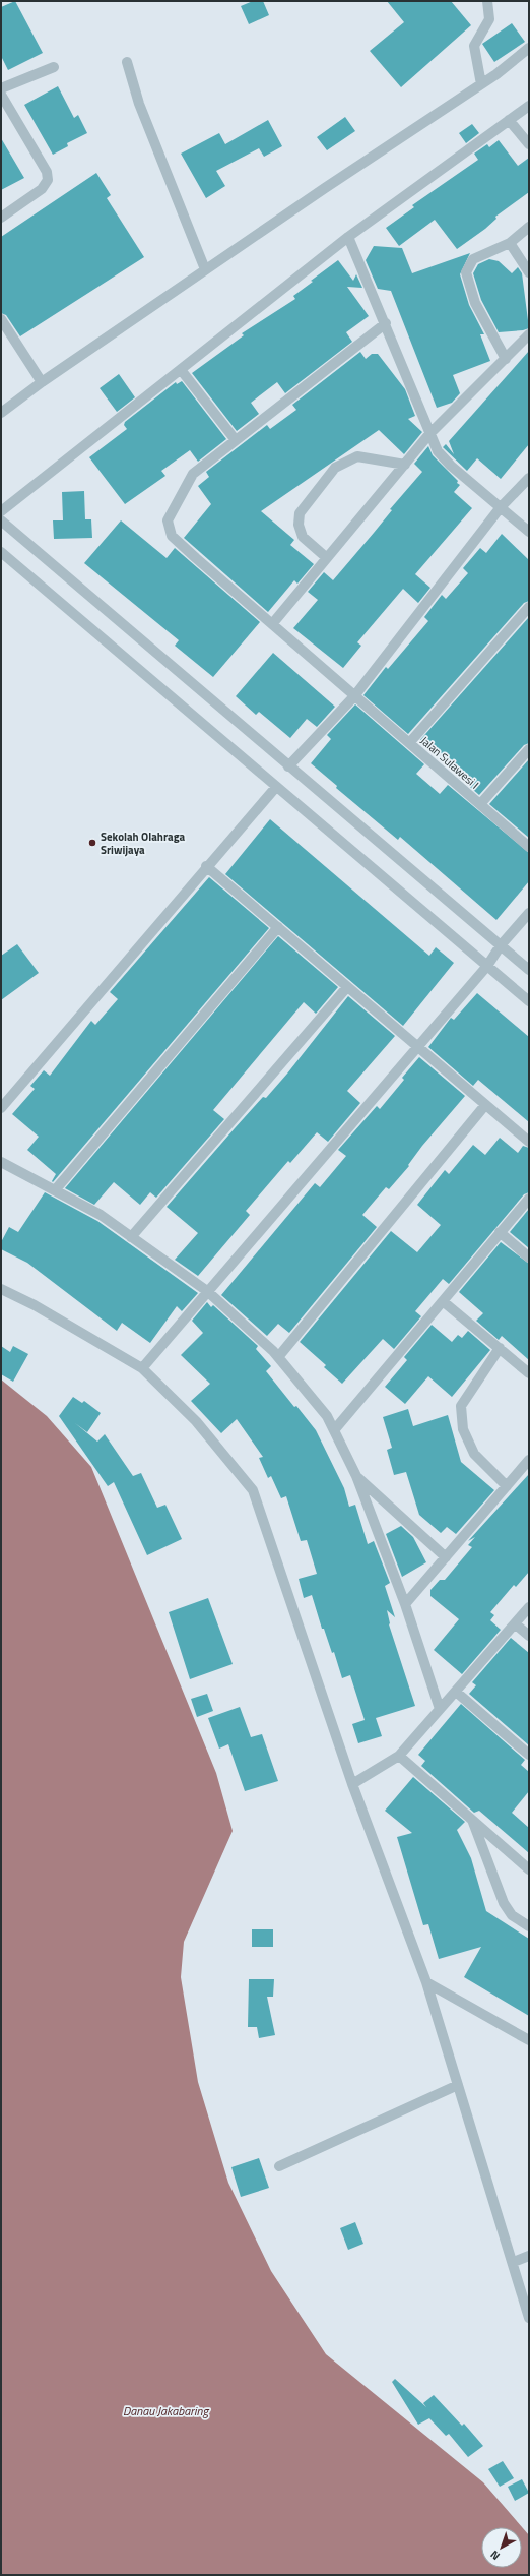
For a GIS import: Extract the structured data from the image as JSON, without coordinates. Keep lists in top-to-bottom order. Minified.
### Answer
{"streets":{"street":["Jalan Sulawesi I"]},"water":["Danau Jakabaring"],"places":["Sekolah Olahraga Sriwijaya"],"north":"bottom left"}
